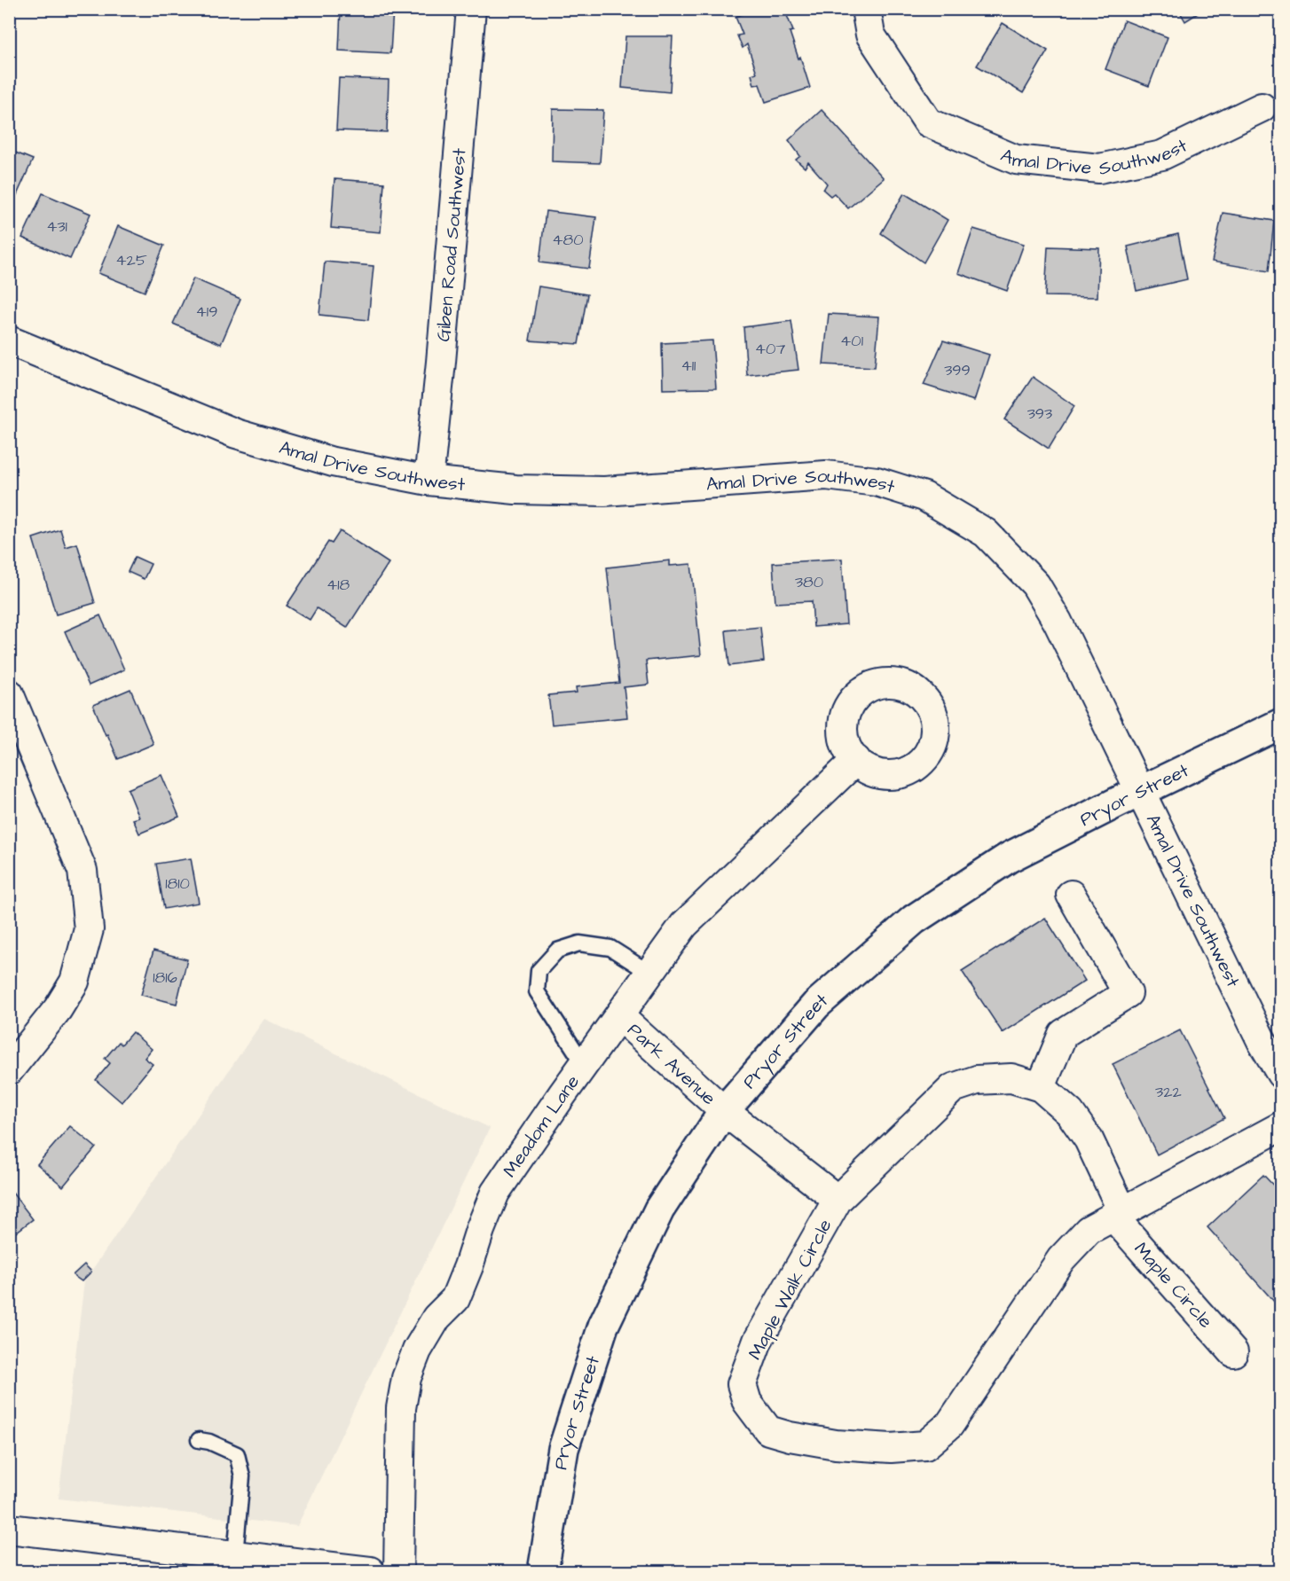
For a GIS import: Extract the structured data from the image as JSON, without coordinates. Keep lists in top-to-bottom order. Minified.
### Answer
{"streets":{"main road":["Pryor Street"],"street":["Amal Drive Southwest","Giben Road Southwest","Park Avenue","Meadom Lane","Maple Circle","Maple Walk Circle"]},"crossings":[["Amal Drive Southwest","Giben Road Southwest"],["Amal Drive Southwest","Pryor Street"],["Pryor Street","Park Avenue"],["Park Avenue","Meadom Lane"],["Park Avenue","Maple Walk Circle"],["Maple Circle","Maple Walk Circle"]],"house_numbers":["431","480","425","419","401","407","411","399","393","380","418","1810","1816","322"]}
